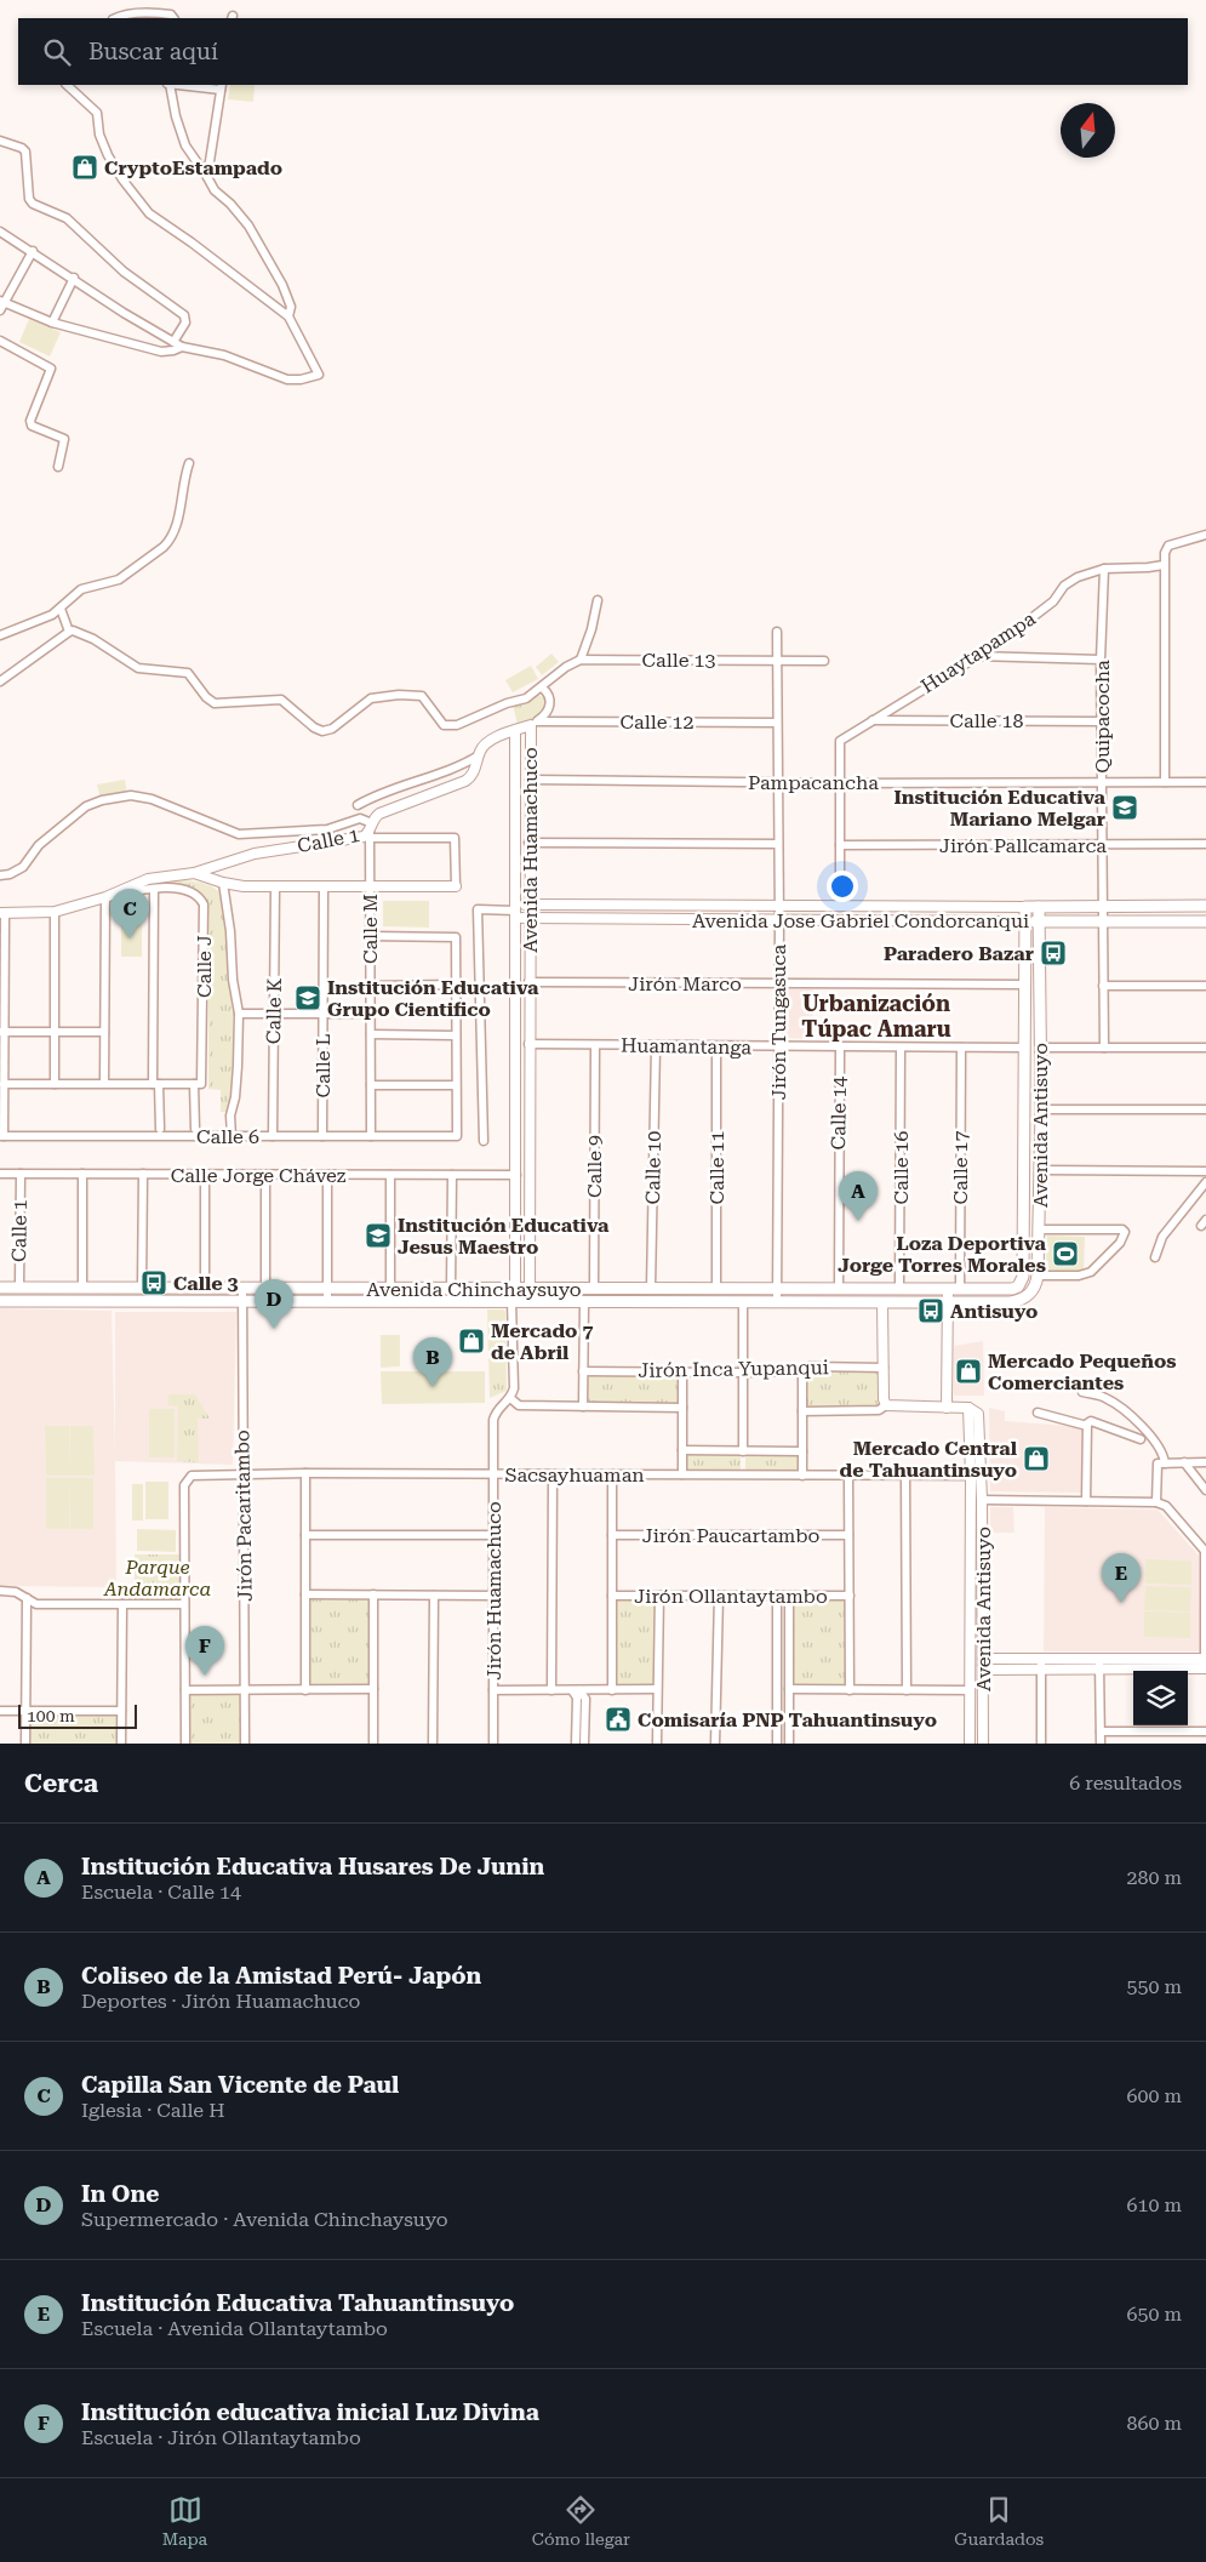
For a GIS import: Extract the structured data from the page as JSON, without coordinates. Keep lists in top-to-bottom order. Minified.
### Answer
{"streets":{"main road":["Avenida Jose Gabriel Condorcanqui","Avenida Antisuyo","Avenida Chinchaysuyo"],"street":["Huaytapampa","Calle 13","Quipacocha","Calle 18","Calle 12","Pampacancha","Calle 1","Jirón Pallcamarca","Avenida Huamachuco","Calle M","Calle J","Jirón Marco","Calle K","Jirón Tungasuca","Huamantanga","Calle L","Calle 14","Calle 6","Calle 9","Calle 10","Calle 11","Calle 16","Calle 17","Calle Jorge Chávez","Jirón Inca Yupanqui","Sacsayhuaman","Jirón Pacaritambo","Jirón Paucartambo","Jirón Huamachuco","Jirón Ollantaytambo"]},"crossings":[["Huaytapampa","Quipacocha"],["Huaytapampa","Calle 18"],["Huaytapampa","Pampacancha"],["Calle 13","Jirón Tungasuca"],["Quipacocha","Calle 18"],["Quipacocha","Pampacancha"],["Quipacocha","Jirón Pallcamarca"],["Quipacocha","Avenida Jose Gabriel Condorcanqui"],["Calle 12","Calle 1"],["Calle 12","Avenida Huamachuco"],["Calle 12","Jirón Tungasuca"],["Pampacancha","Avenida Huamachuco"],["Pampacancha","Jirón Tungasuca"],["Calle 1","Avenida Huamachuco"],["Calle 1","Calle M"],["Calle 1","Calle K"],["Calle 1","Calle L"],["Calle 1","Calle Jorge Chávez"],["Calle 1","Avenida Chinchaysuyo"],["Avenida Huamachuco","Avenida Jose Gabriel Condorcanqui"],["Avenida Huamachuco","Jirón Marco"],["Avenida Huamachuco","Huamantanga"],["Avenida Huamachuco","Calle Jorge Chávez"],["Avenida Huamachuco","Avenida Chinchaysuyo"],["Avenida Huamachuco","Jirón Huamachuco"],["Avenida Jose Gabriel Condorcanqui","Jirón Tungasuca"],["Avenida Jose Gabriel Condorcanqui","Avenida Antisuyo"],["Calle M","Calle 6"],["Jirón Marco","Jirón Tungasuca"],["Jirón Marco","Avenida Antisuyo"],["Calle K","Calle 6"],["Jirón Tungasuca","Huamantanga"],["Jirón Tungasuca","Avenida Chinchaysuyo"],["Huamantanga","Calle 14"],["Huamantanga","Avenida Antisuyo"],["Huamantanga","Calle 9"],["Huamantanga","Calle 10"],["Huamantanga","Calle 11"],["Huamantanga","Calle 16"],["Huamantanga","Calle 17"],["Calle L","Calle 6"],["Calle 14","Avenida Chinchaysuyo"],["Avenida Antisuyo","Calle 17"],["Avenida Antisuyo","Avenida Chinchaysuyo"],["Avenida Antisuyo","Sacsayhuaman"],["Calle 9","Avenida Chinchaysuyo"],["Calle 10","Avenida Chinchaysuyo"],["Calle 11","Avenida Chinchaysuyo"],["Calle 16","Avenida Chinchaysuyo"],["Avenida Chinchaysuyo","Jirón Pacaritambo"],["Avenida Chinchaysuyo","Jirón Huamachuco"],["Jirón Inca Yupanqui","Jirón Huamachuco"],["Sacsayhuaman","Jirón Pacaritambo"],["Sacsayhuaman","Jirón Huamachuco"]],"districts":["Urbanización Túpac Amaru"],"parks":["Parque Andamarca"],"places":{"shop":["CryptoEstampado","Mercado 7 de Abril","Mercado Pequeños Comerciantes","Mercado Central de Tahuantinsuyo"],"school or university":["Institución Educativa Mariano Melgar","Institución Educativa Grupo Cientifico","Institución Educativa Jesus Maestro"],"bus stop":["Paradero Bazar","Calle 3","Antisuyo"],"sports":["Loza Deportiva Jorge Torres Morales"],"public building":["Comisaría PNP Tahuantinsuyo"]},"scale_bar":"100 m","north":"top","page":{"search":"Buscar aquí","pins":["C","A","D","B","E","F"],"scale":"100 m","heading":["Cerca","6 resultados"],"list":[{"mark":"A","name":"Institución Educativa Husares De Junin","note":"Escuela · Calle 14","value":"280 m"},{"mark":"B","name":"Coliseo de la Amistad Perú- Japón","note":"Deportes · Jirón Huamachuco","value":"550 m"},{"mark":"C","name":"Capilla San Vicente de Paul","note":"Iglesia · Calle H","value":"600 m"},{"mark":"D","name":"In One","note":"Supermercado · Avenida Chinchaysuyo","value":"610 m"},{"mark":"E","name":"Institución Educativa Tahuantinsuyo","note":"Escuela · Avenida Ollantaytambo","value":"650 m"},{"mark":"F","name":"Institución educativa inicial Luz Divina","note":"Escuela · Jirón Ollantaytambo","value":"860 m"}],"nav":["Mapa","Cómo llegar","Guardados"]}}
